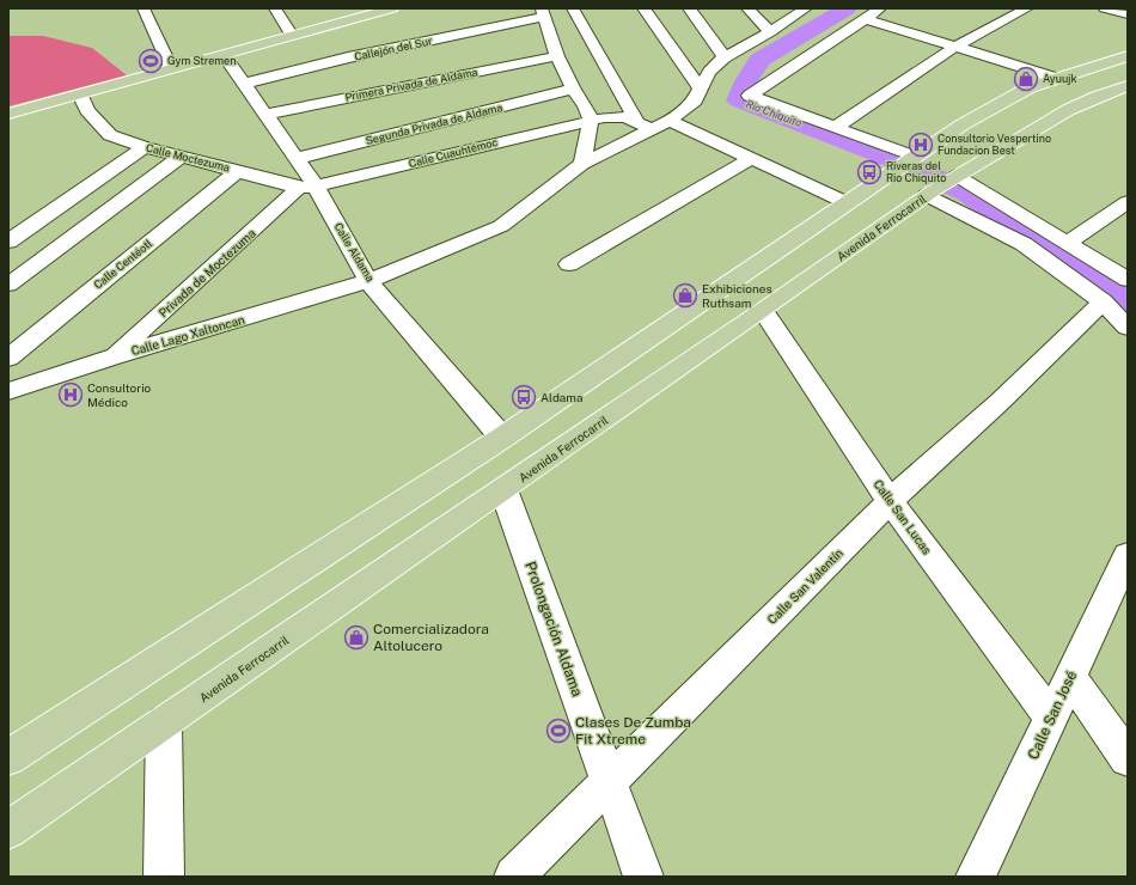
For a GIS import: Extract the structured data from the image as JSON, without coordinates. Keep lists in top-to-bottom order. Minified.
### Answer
{"streets":{"main road":["Avenida Ferrocarril"],"street":["Callejón del Sur","Primera Privada de Aldama","Segunda Privada de Aldama","Calle Cuauhtémoc","Calle Moctezuma","Calle Aldama","Calle Centéotl","Privada de Moctezuma","Calle Lago Xaltoncan","Calle San Lucas","Calle San Valentín","Prolongación Aldama","Calle San José"]},"crossings":[["Callejón del Sur","Calle Aldama"],["Primera Privada de Aldama","Calle Aldama"],["Segunda Privada de Aldama","Calle Aldama"],["Calle Cuauhtémoc","Calle Moctezuma"],["Calle Cuauhtémoc","Calle Aldama"],["Calle Cuauhtémoc","Privada de Moctezuma"],["Calle Moctezuma","Calle Aldama"],["Calle Moctezuma","Calle Centéotl"],["Calle Moctezuma","Privada de Moctezuma"],["Avenida Ferrocarril","Calle San Lucas"],["Avenida Ferrocarril","Prolongación Aldama"],["Calle Aldama","Privada de Moctezuma"],["Calle Aldama","Calle Lago Xaltoncan"],["Privada de Moctezuma","Calle Lago Xaltoncan"],["Calle San Lucas","Calle San Valentín"],["Calle San Lucas","Calle San José"],["Calle San Valentín","Prolongación Aldama"]],"water":["Rio Chiquito"],"places":{"sports":["Gym Stremen","Clases De Zumba Fit Xtreme"],"shop":["Ayuujk","Exhibiciones Ruthsam","Comercializadora Altolucero"],"hospital":["Consultorio Vespertino Fundacion Best","Consultorio Médico"],"bus stop":["Riveras del Rio Chiquito","Aldama"]}}
